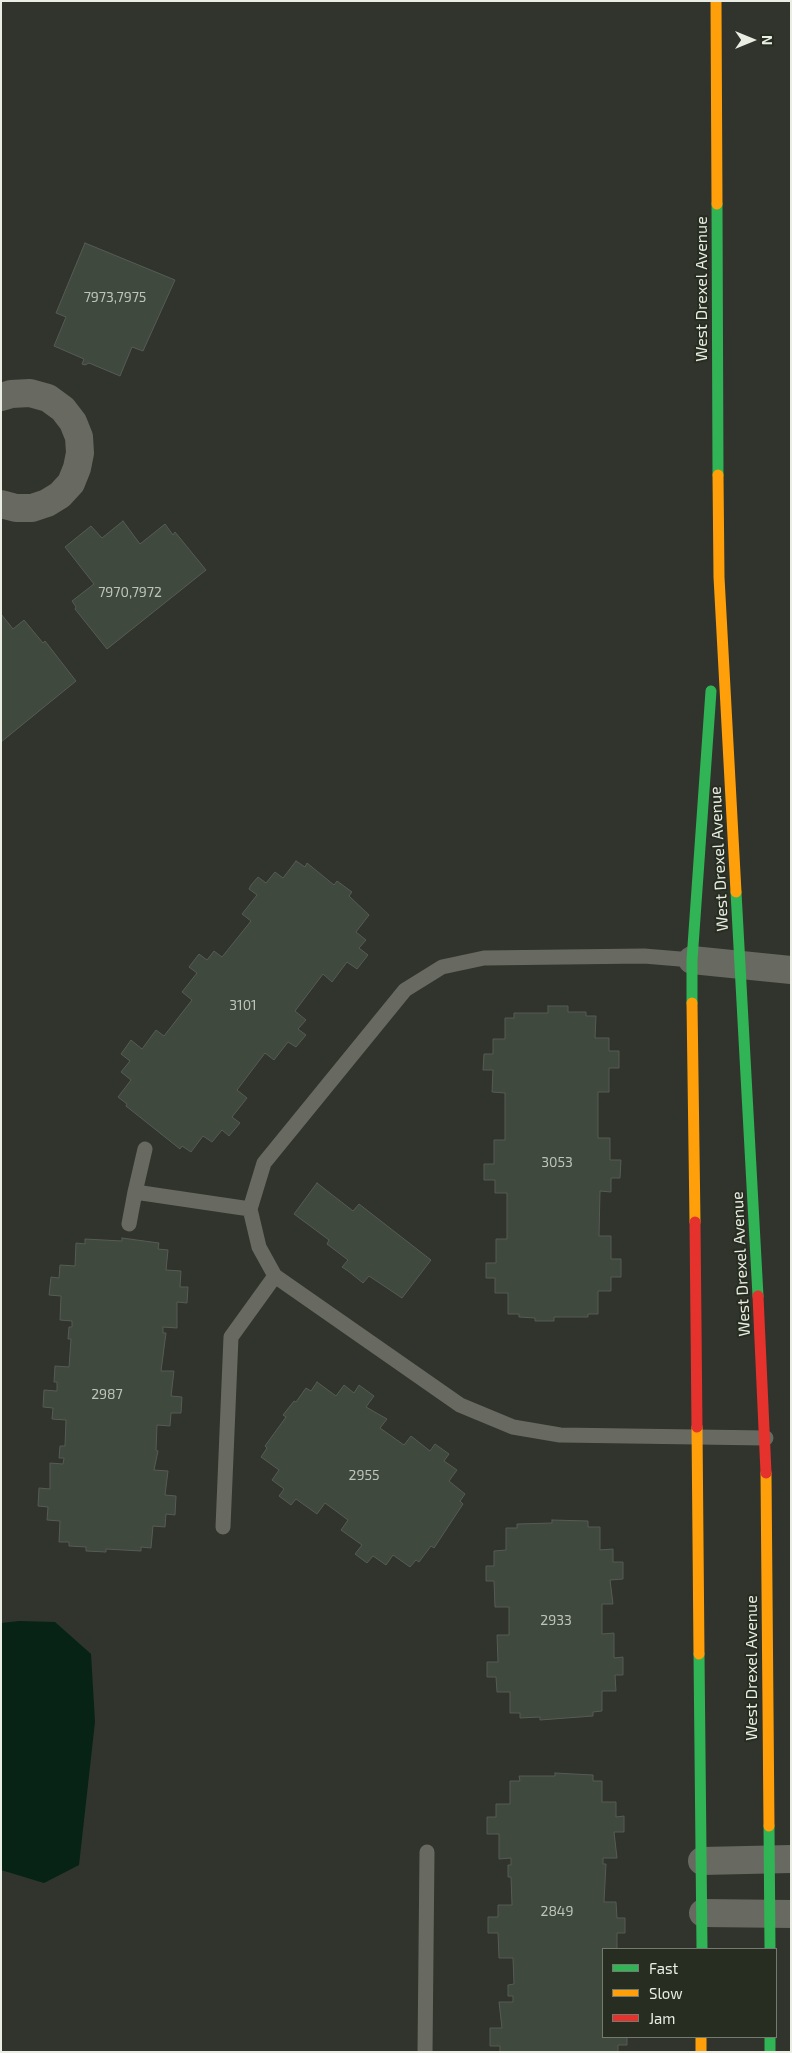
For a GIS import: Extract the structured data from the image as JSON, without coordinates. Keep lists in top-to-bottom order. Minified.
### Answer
{"streets":{"street":["West Drexel Avenue"]},"house_numbers":["7973,7975","7970,7972","3101","3053","2987","2955","2933","2849"],"legend":["Fast","Slow","Jam"],"north":"right"}
